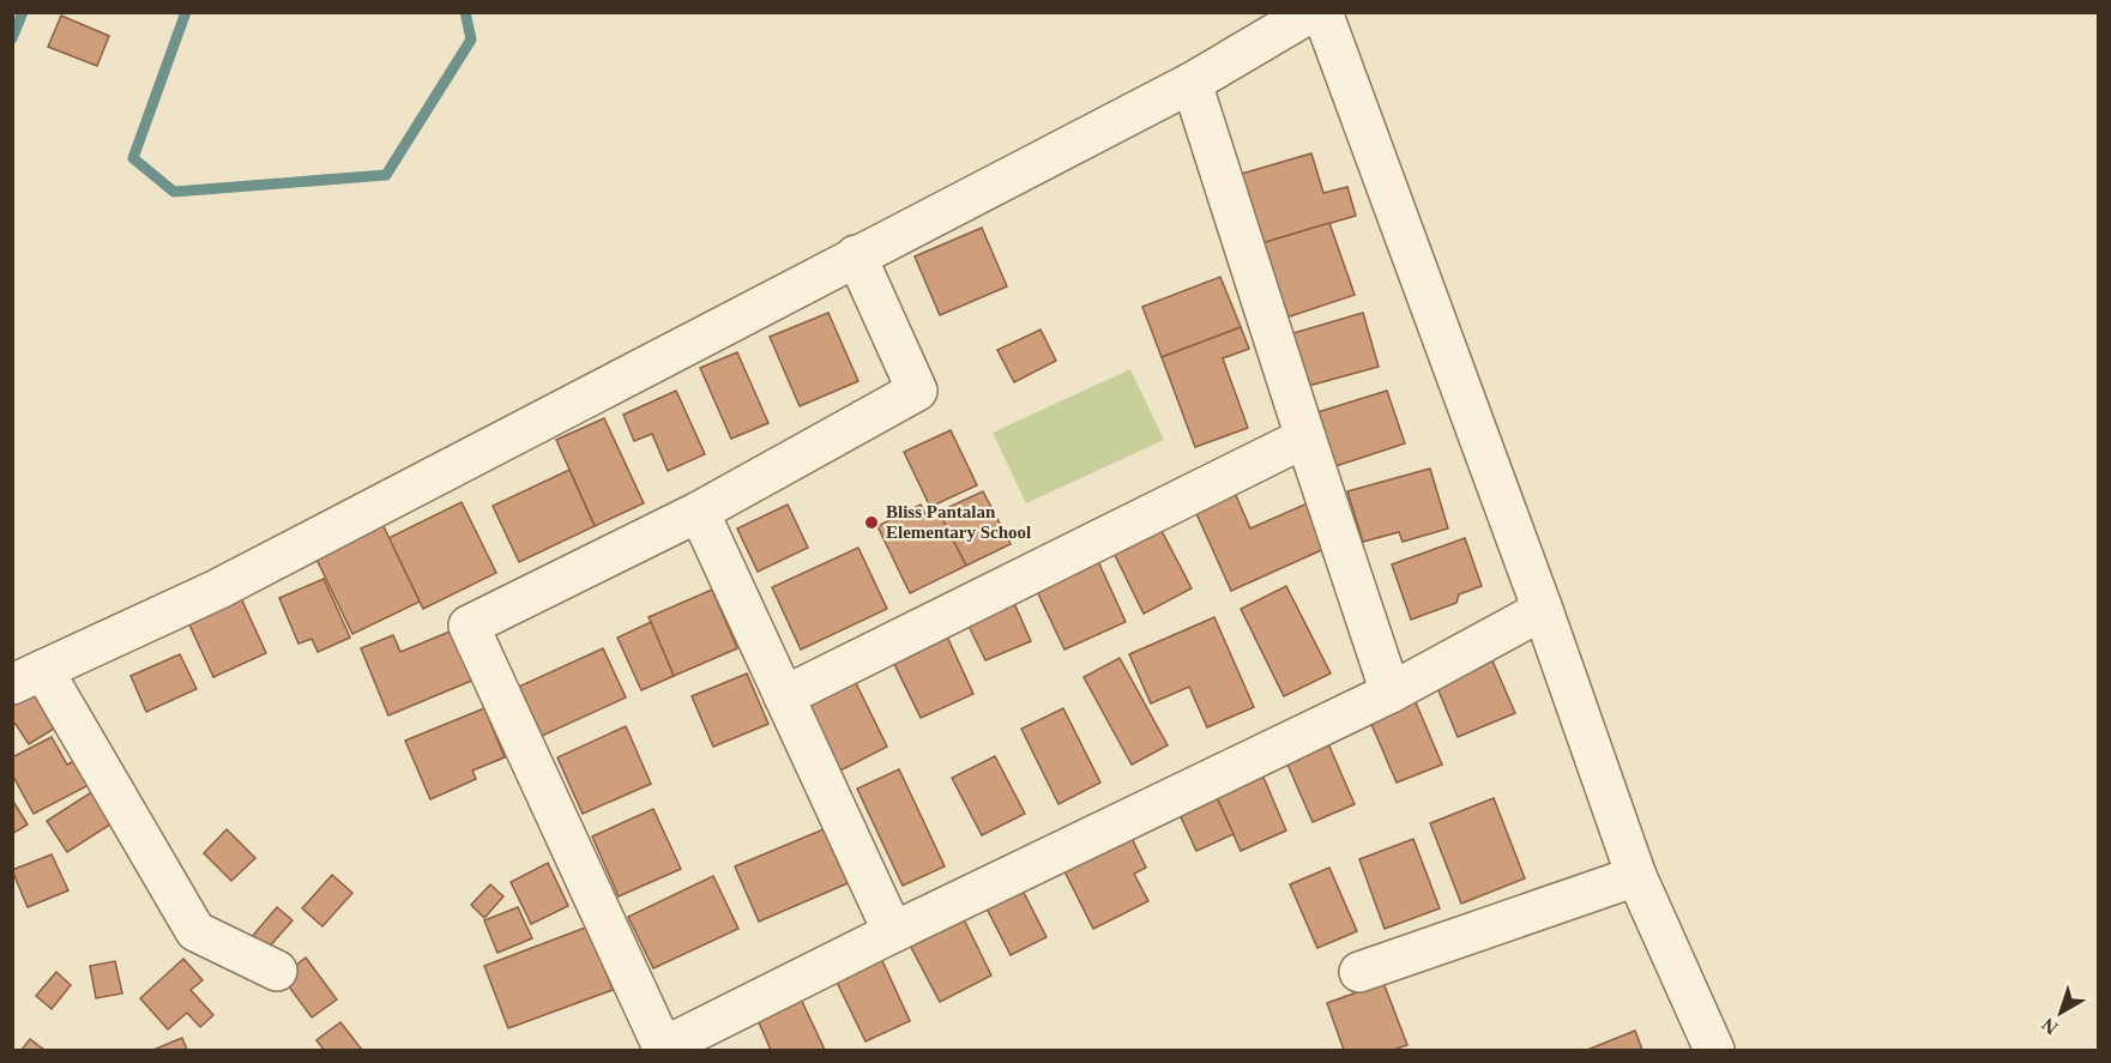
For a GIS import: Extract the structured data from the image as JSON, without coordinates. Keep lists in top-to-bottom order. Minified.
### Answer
{"places":["Bliss Pantalan Elementary School"],"north":"bottom left"}
